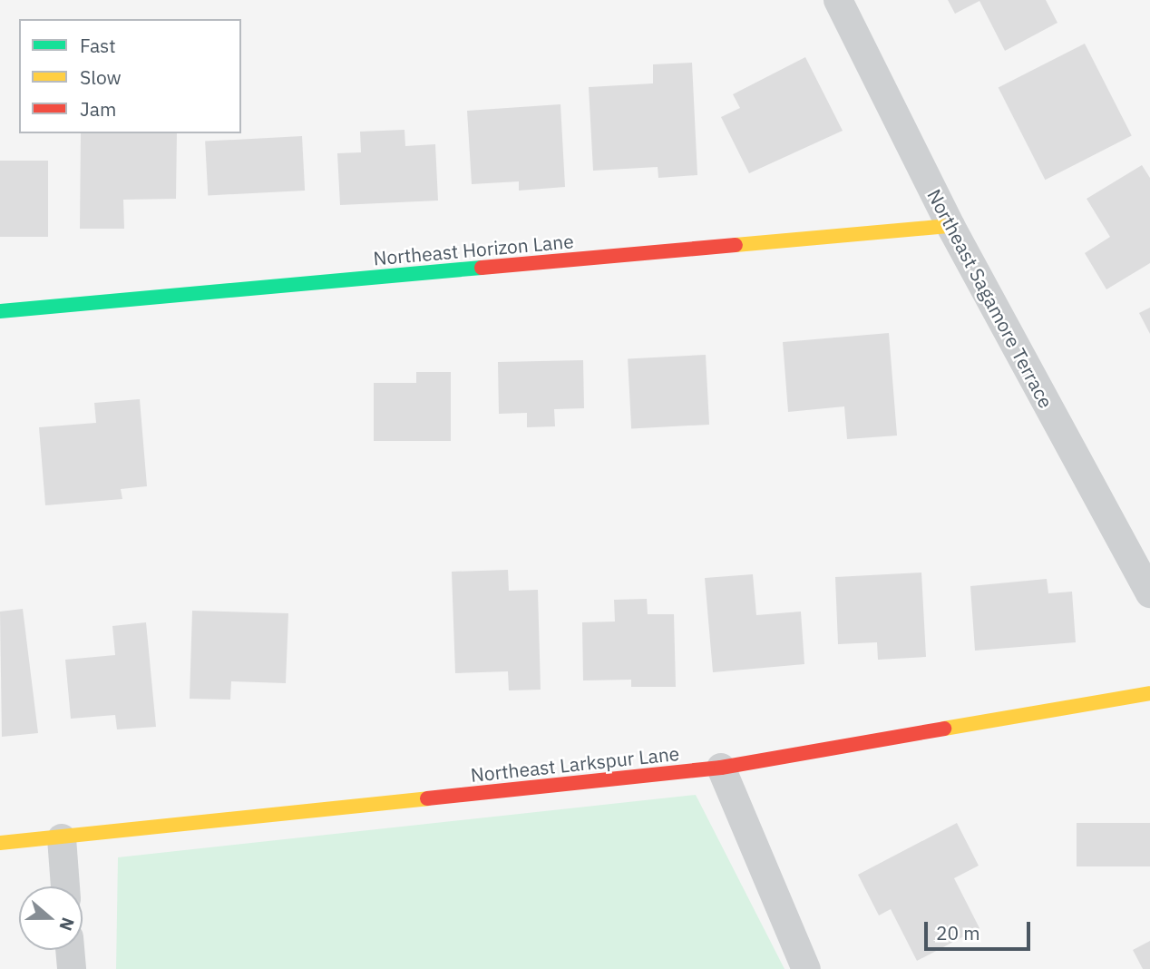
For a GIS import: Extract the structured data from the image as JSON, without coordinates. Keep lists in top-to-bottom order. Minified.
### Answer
{"streets":{"street":["Northeast Horizon Lane","Northeast Sagamore Terrace","Northeast Larkspur Lane"]},"crossings":[["Northeast Horizon Lane","Northeast Sagamore Terrace"]],"legend":["Fast","Slow","Jam"],"scale_bar":"20 m","north":"right"}
